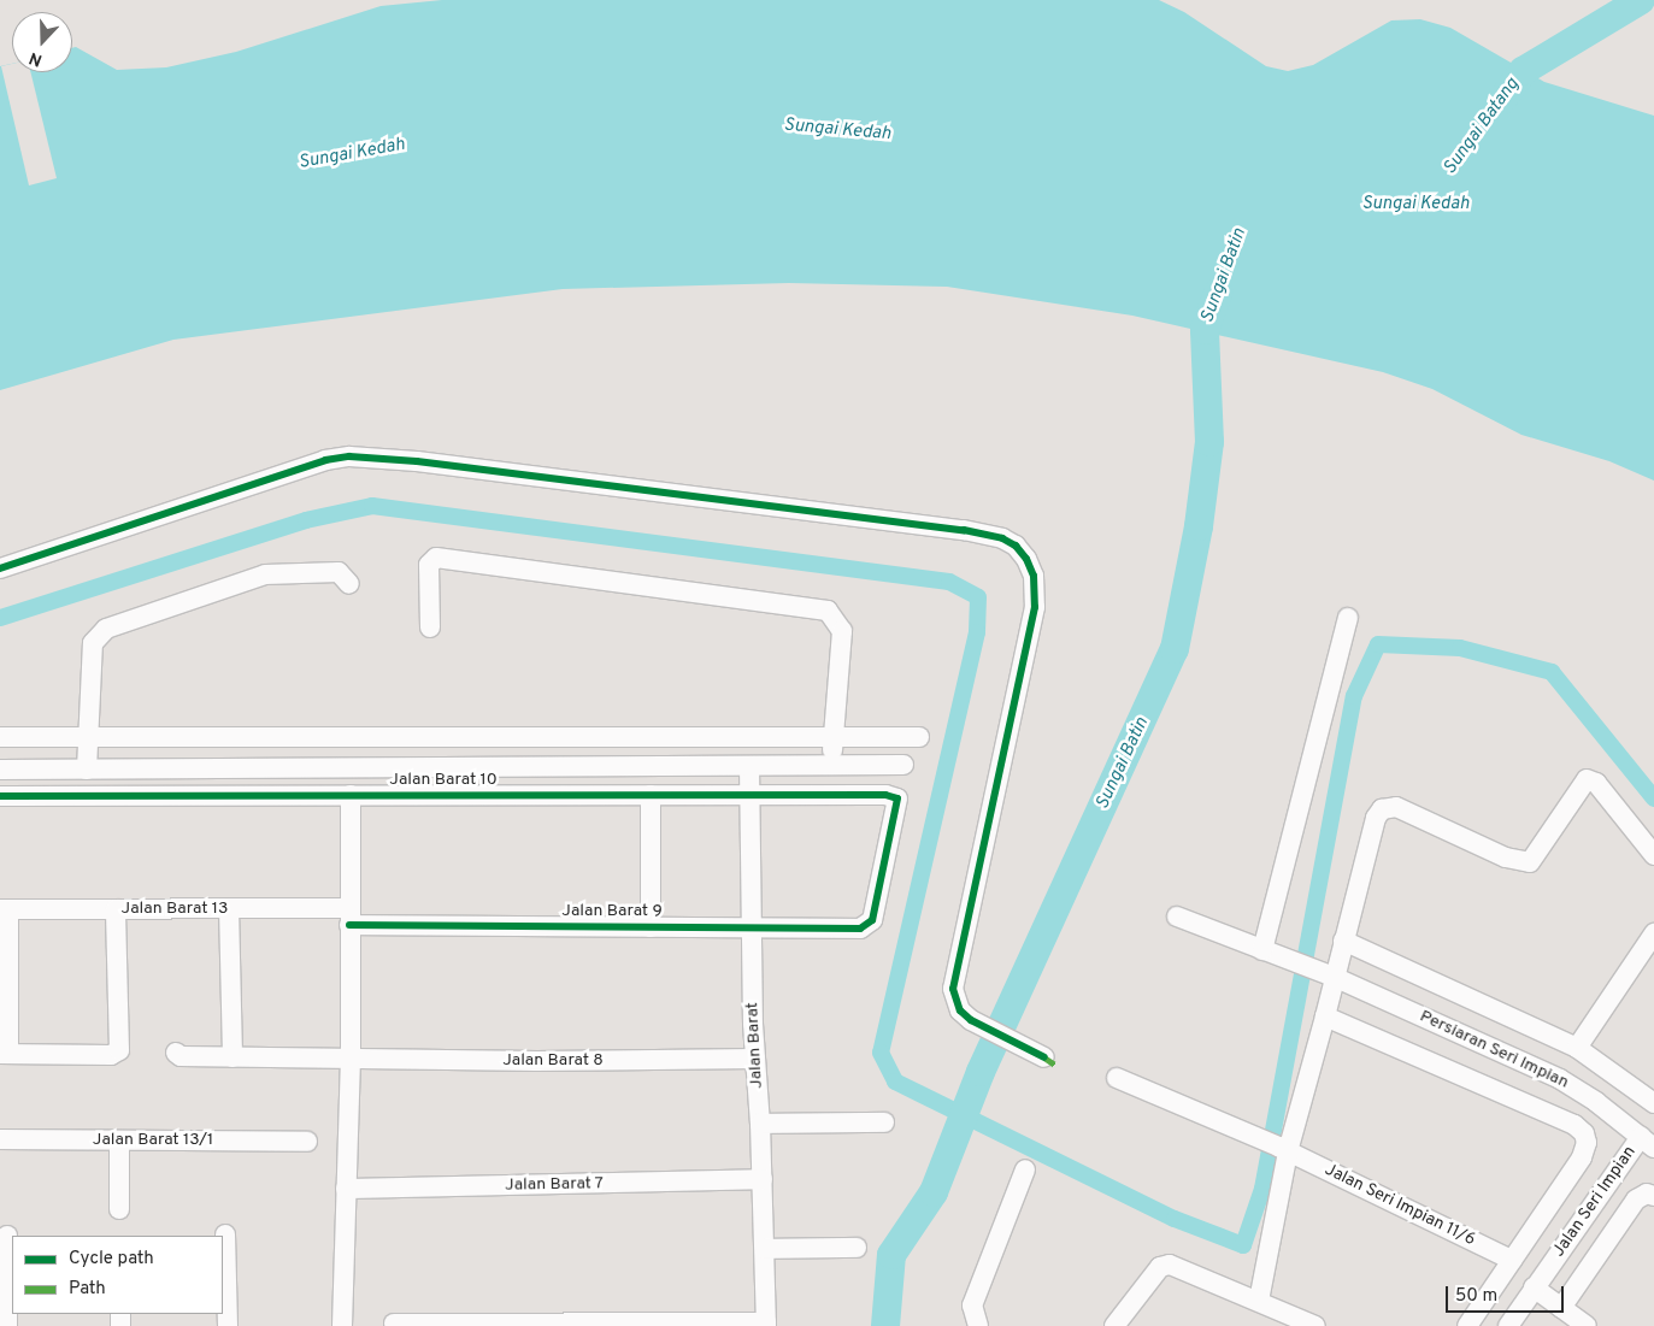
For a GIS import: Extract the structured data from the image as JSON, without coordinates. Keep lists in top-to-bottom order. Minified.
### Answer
{"streets":{"street":["Jalan Barat 10","Jalan Barat 13","Jalan Barat 9","Jalan Barat","Persiaran Seri Impian","Jalan Barat 8","Jalan Barat 13/1","Jalan Barat 7","Jalan Seri Impian","Jalan Seri Impian 11/6"]},"crossings":[["Jalan Barat 10","Jalan Barat 9"],["Jalan Barat 10","Jalan Barat"],["Jalan Barat 13","Jalan Barat 9"],["Jalan Barat 9","Jalan Barat"],["Jalan Barat","Jalan Barat 8"],["Jalan Barat","Jalan Barat 7"],["Persiaran Seri Impian","Jalan Seri Impian"]],"water":["Sungai Batang","Sungai Kedah","Sungai Batin"],"legend":["Cycle path","Path"],"scale_bar":"50 m","north":"bottom"}
